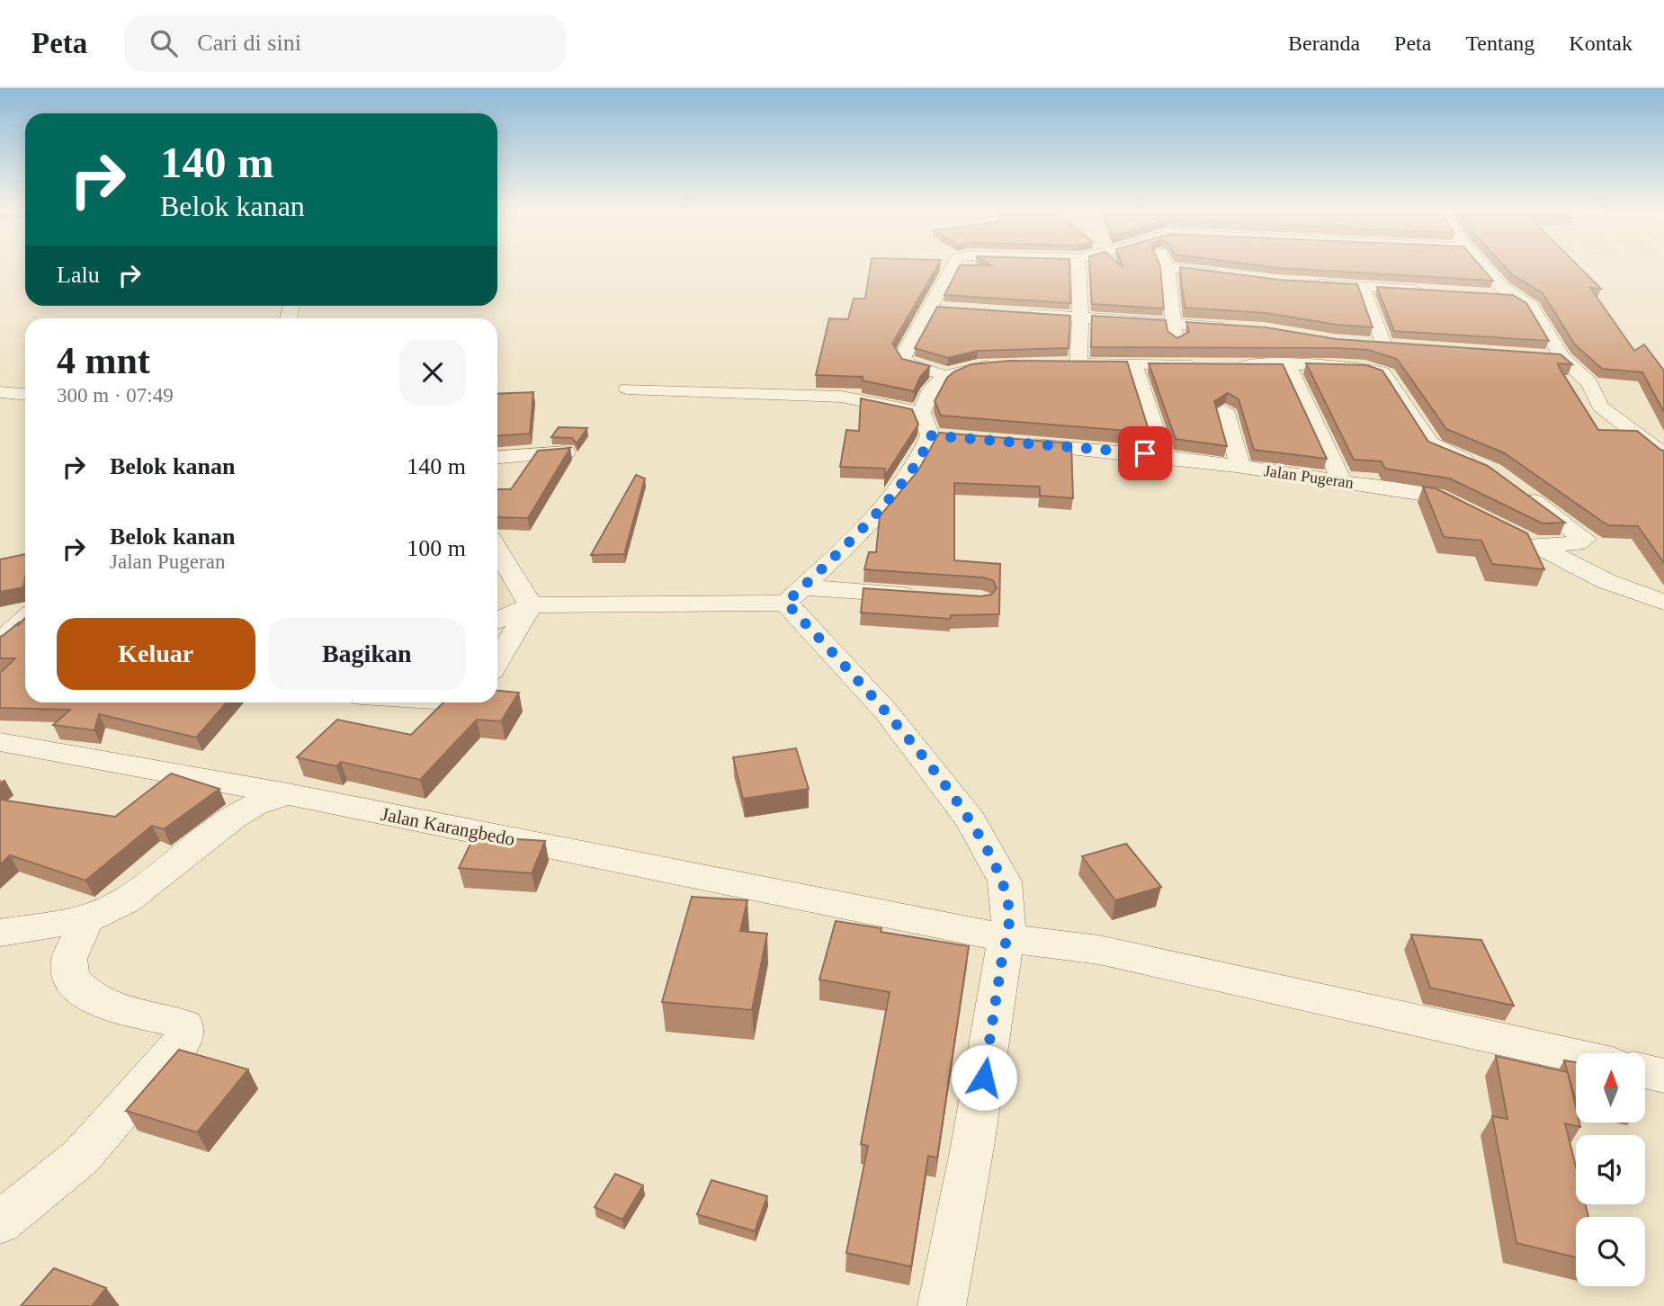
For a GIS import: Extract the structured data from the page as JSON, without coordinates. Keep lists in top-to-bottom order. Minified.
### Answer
{"streets":{"street":["Jalan Pugeran","Jalan Karangbedo"]},"north":"top","page":{"header":"Peta","search":"Cari di sini","nav":["Beranda","Peta","Tentang","Kontak"],"turn":["140 m","Belok kanan"],"then":"Lalu","heading":["4 mnt","300 m · 07:49"],"list":[{"name":"Belok kanan","value":"140 m"},{"name":"Belok kanan","note":"Jalan Pugeran","value":"100 m"}],"buttons":["Keluar","Bagikan"]}}
